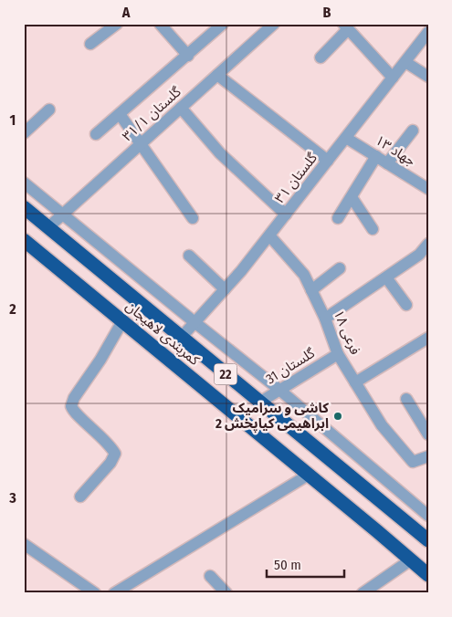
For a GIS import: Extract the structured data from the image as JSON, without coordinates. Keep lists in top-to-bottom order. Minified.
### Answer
{"streets":{"highway":["کمربندی لاهیجان","22"],"street":["گلستان ۳۱/۱","جهاد ۱۳","گلستان ۳۱","فرعی ۱۸","گلستان 31"]},"crossings":[["گلستان ۳۱/۱","کمربندی لاهیجان"],["جهاد ۱۳","گلستان ۳۱"],["گلستان ۳۱","فرعی ۱۸"],["گلستان ۳۱","کمربندی لاهیجان"],["فرعی ۱۸","گلستان 31"],["کمربندی لاهیجان","گلستان 31"]],"places":["کاشی و سرامیک ابراهيمی کیاپخش 2"],"scale_bar":"50 m","grid":{"columns":["A","B"],"rows":["1","2","3"]}}
